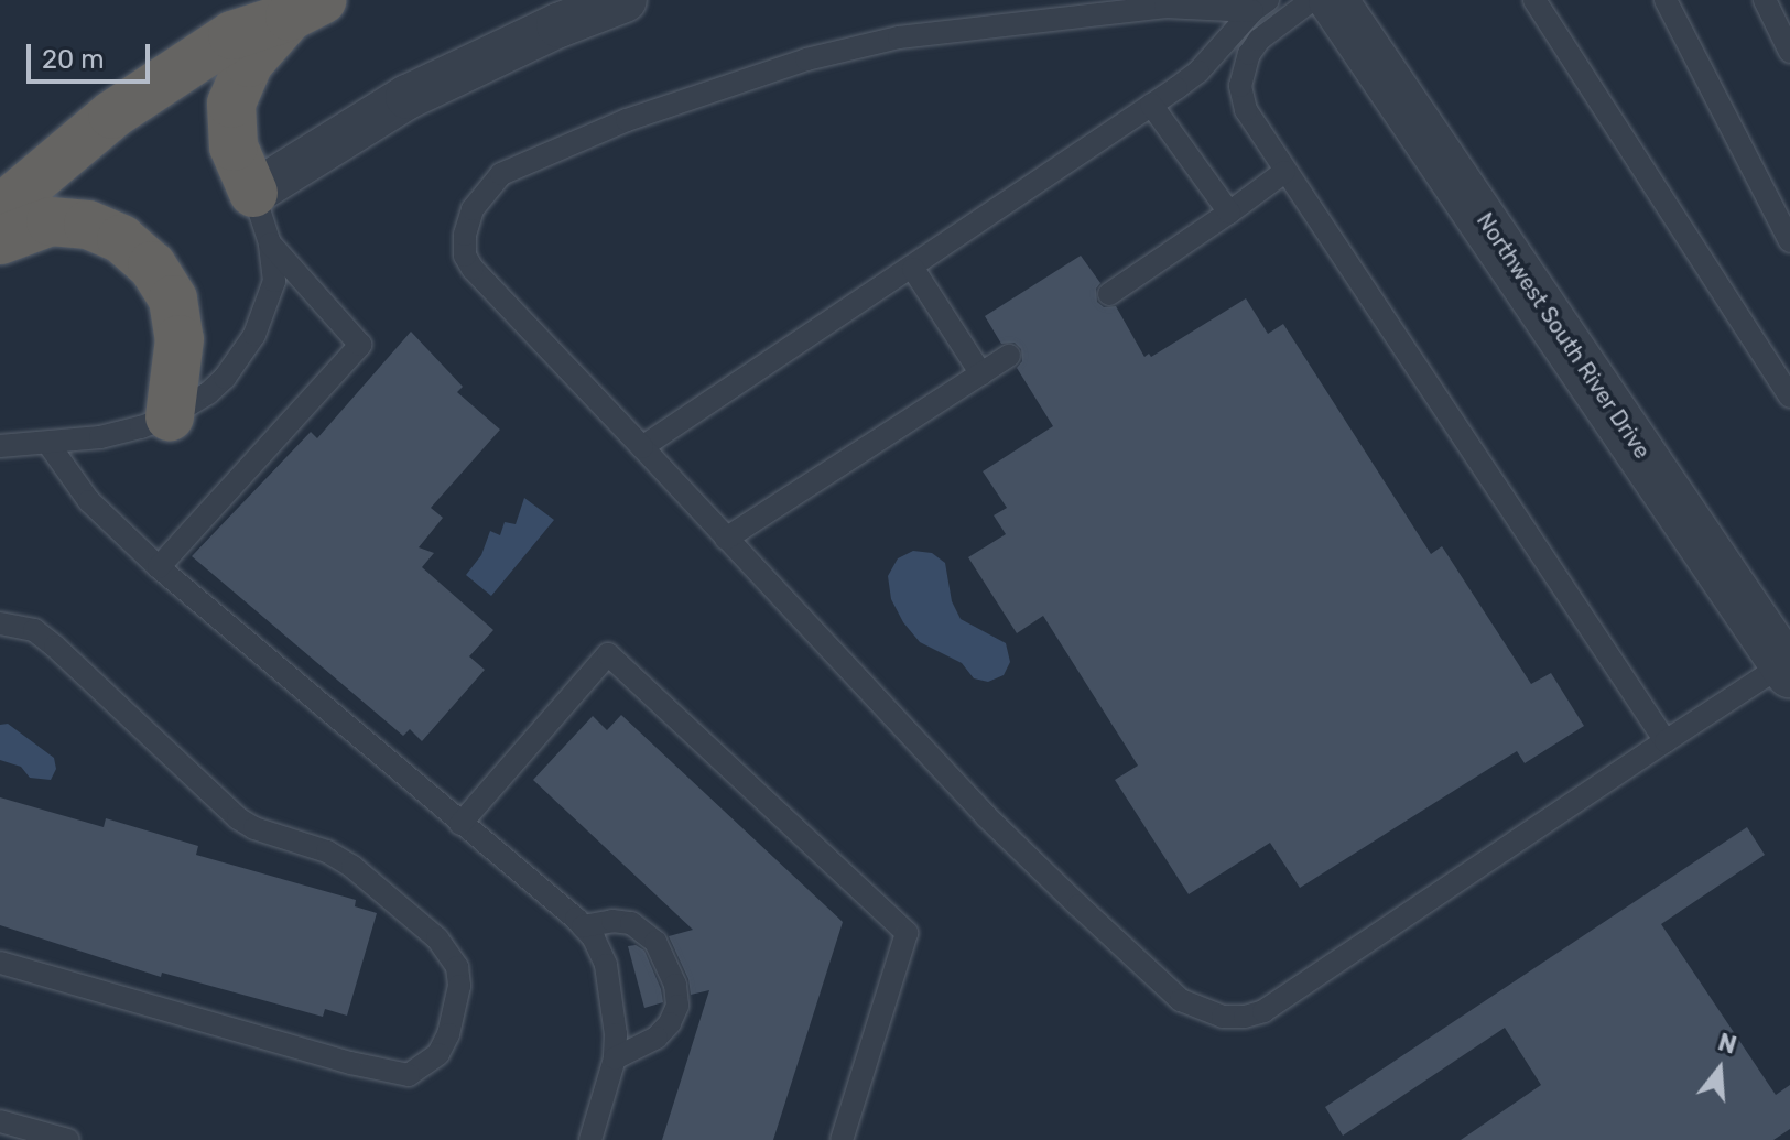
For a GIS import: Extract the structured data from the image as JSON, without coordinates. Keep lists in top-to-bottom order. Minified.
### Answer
{"streets":{"street":["Northwest South River Drive"]},"scale_bar":"20 m","north":"top"}
